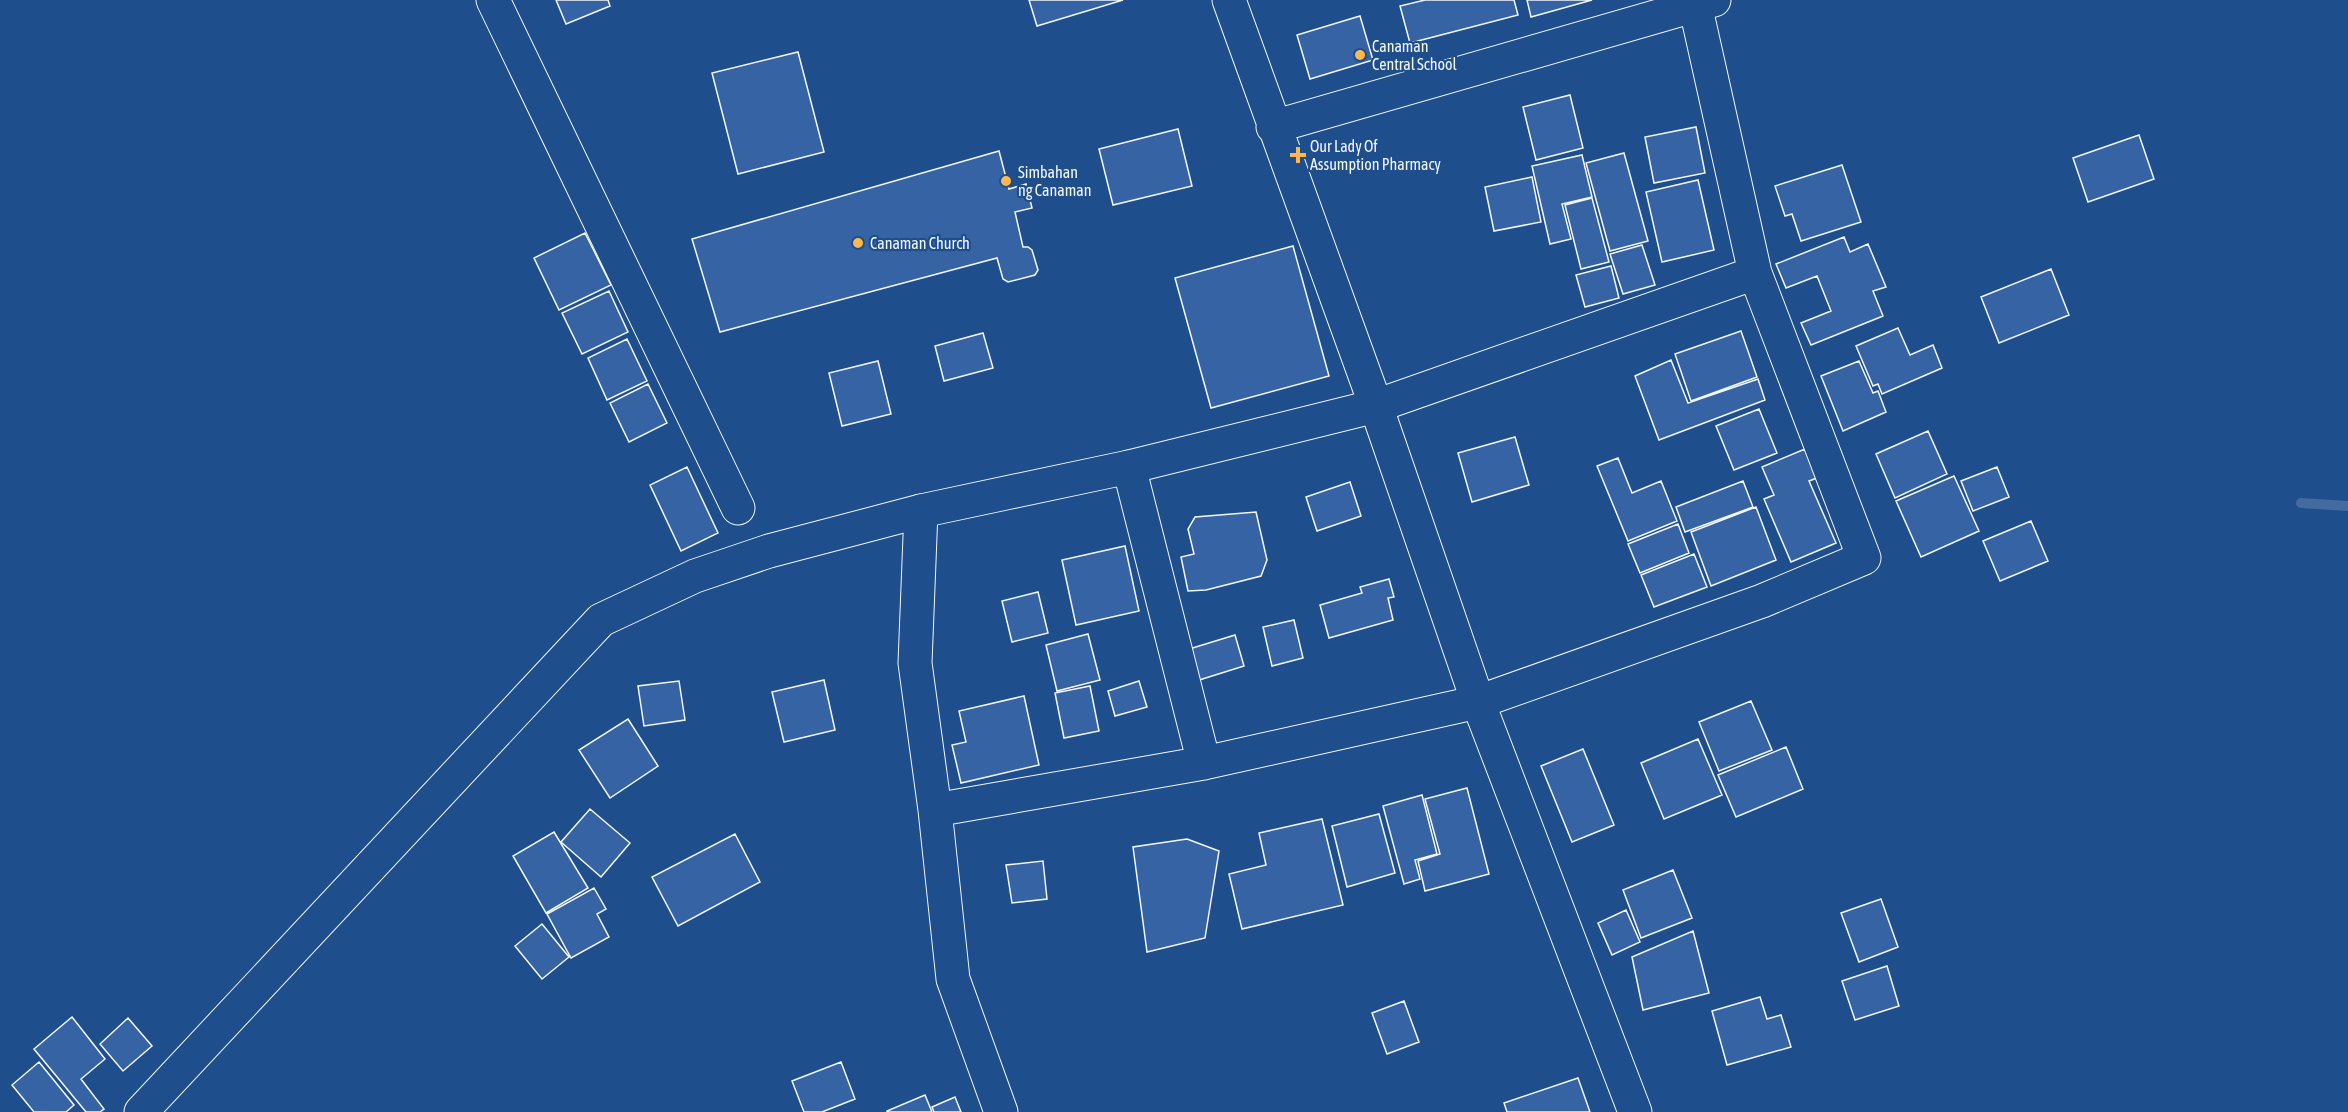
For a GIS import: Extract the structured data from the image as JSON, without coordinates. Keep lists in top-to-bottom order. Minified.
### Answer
{"places":{"other":["Canaman Central School","Simbahan ng Canaman","Canaman Church"],"health":["Our Lady Of Assumption Pharmacy"]}}
